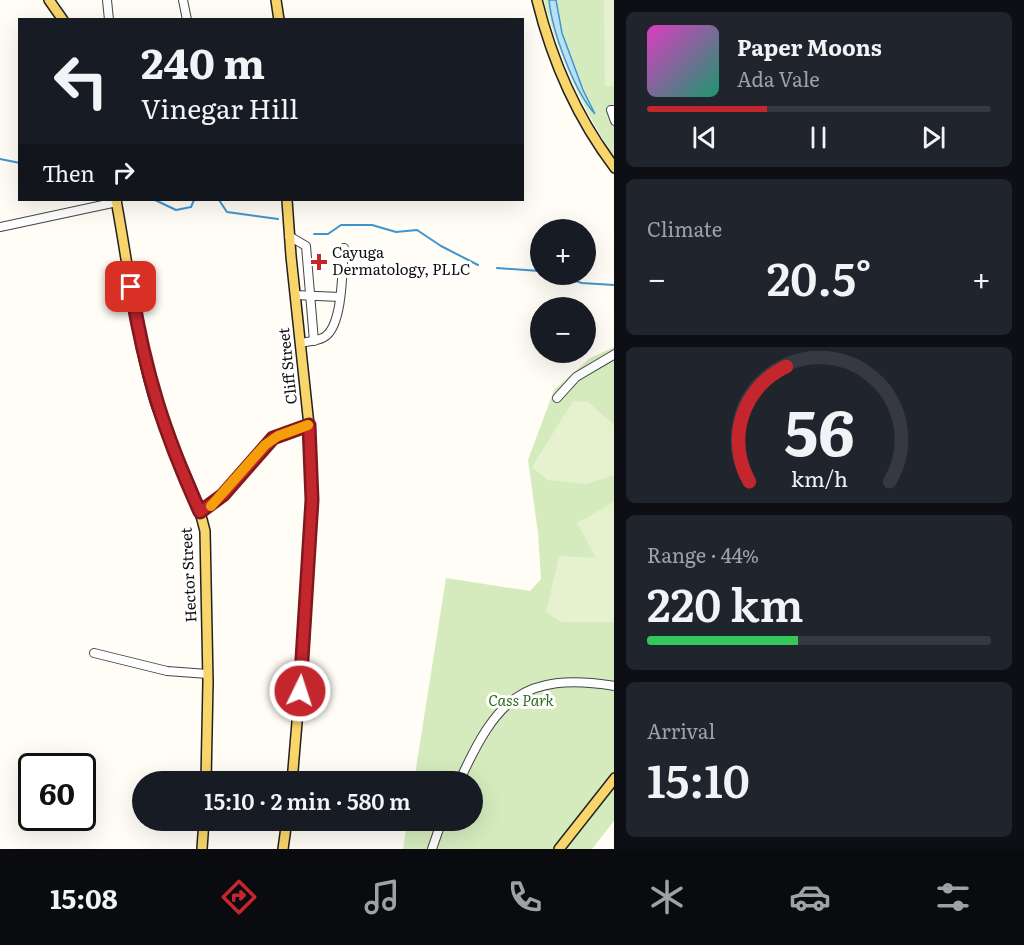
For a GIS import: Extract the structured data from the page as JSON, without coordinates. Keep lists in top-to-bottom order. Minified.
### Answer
{"streets":{"main road":["Cliff Street","Hector Street"]},"parks":["Cass Park"],"places":{"health":["Cayuga Dermatology, PLLC"]},"page":{"turn":["240 m","Vinegar Hill"],"song":["Paper Moons","Ada Vale"],"then":"Then","tile":["Climate",["Range · 44%","220 km"],["Arrival","15:10"]],"map_buttons":["+","−"],"heat":["−","20.5°","+"],"limit":"60","trip":"15:10 · 2 min · 580 m","tabs":"15:08","gauge":["56","km/h"]}}
